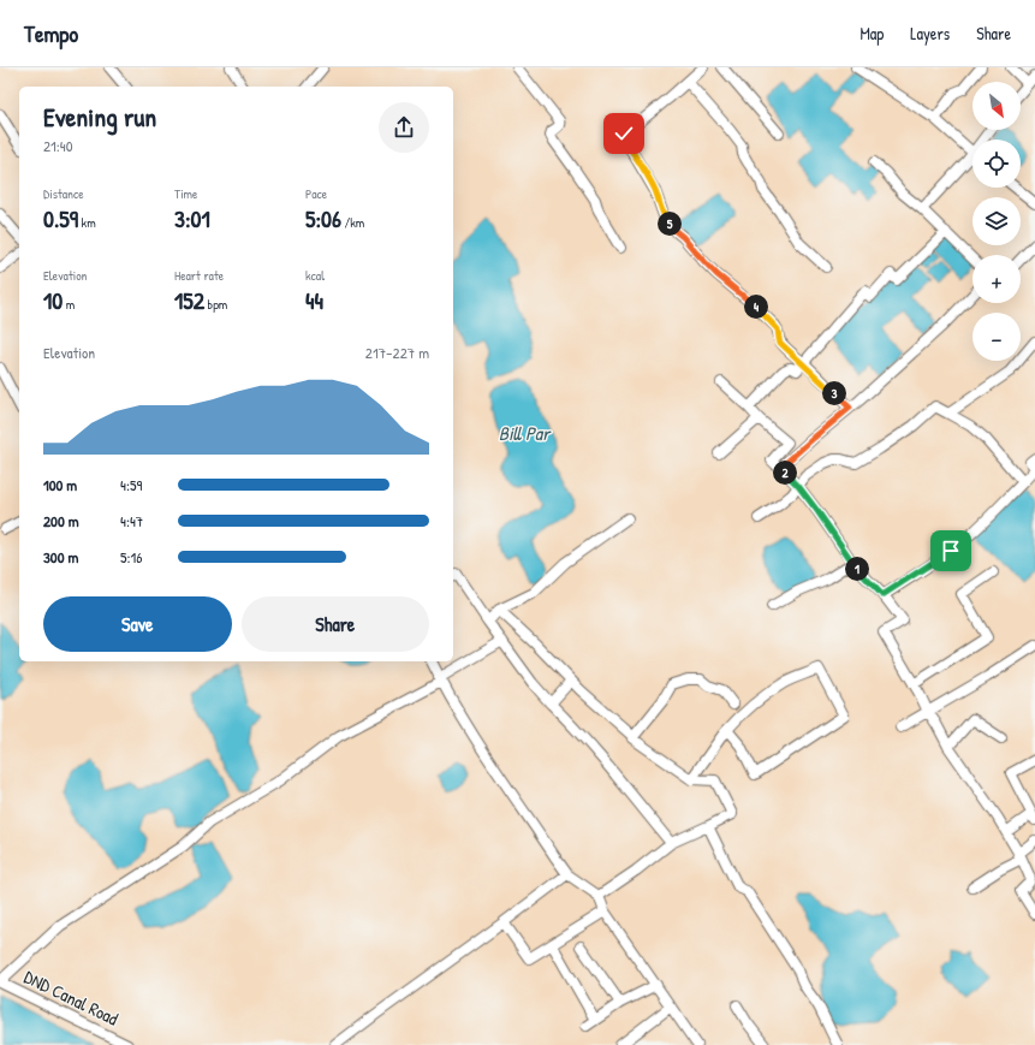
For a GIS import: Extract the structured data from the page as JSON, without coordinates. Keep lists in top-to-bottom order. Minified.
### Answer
{"streets":{"street":["DND Canal Road"]},"water":["Bill Par"],"north":"bottom right","page":{"header":"Tempo","nav":["Map","Layers","Share"],"map_buttons":["+","−"],"heading":["Evening run","21:40"],"stats":[["Distance","0.59 km"],["Time","3:01"],["Pace","5:06 /km"],["Elevation","10 m"],["Heart rate","152 bpm"],["kcal","44"]],"pins":["5","4","3","2","1"],"chart":["Elevation","217–227 m"],"list":[{"name":"100 m","note":"4:59"},{"name":"200 m","note":"4:47"},{"name":"300 m","note":"5:16"}],"buttons":["Save","Share"]}}
